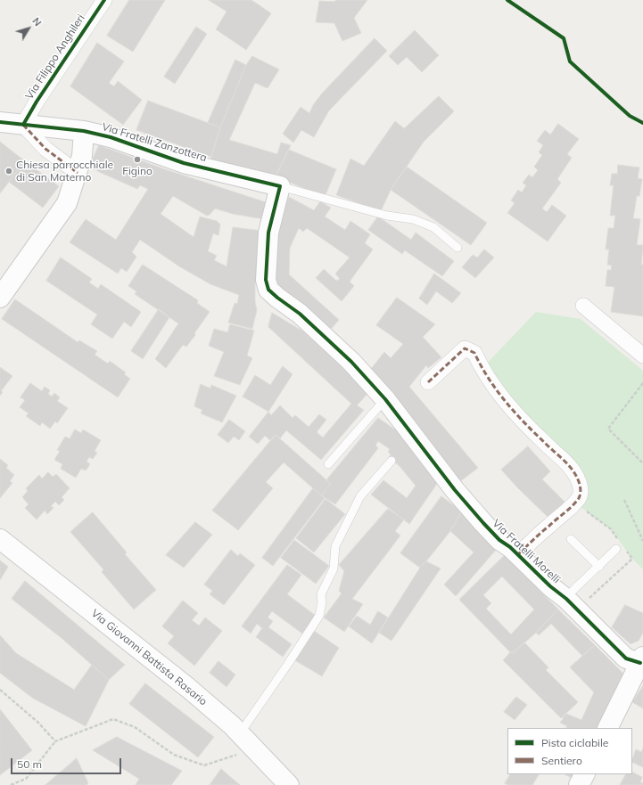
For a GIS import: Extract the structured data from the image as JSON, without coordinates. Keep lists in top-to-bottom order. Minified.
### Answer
{"streets":{"street":["Via Filippo Anghileri","Via Fratelli Zanzottera","Via Fratelli Morelli","Via Giovanni Battista Rasario"]},"crossings":[["Via Filippo Anghileri","Via Fratelli Zanzottera"],["Via Fratelli Zanzottera","Via Fratelli Morelli"]],"places":["Figino","Chiesa parrocchiale di San Materno"],"legend":["Pista ciclabile","Sentiero"],"scale_bar":"50 m","north":"top right"}
